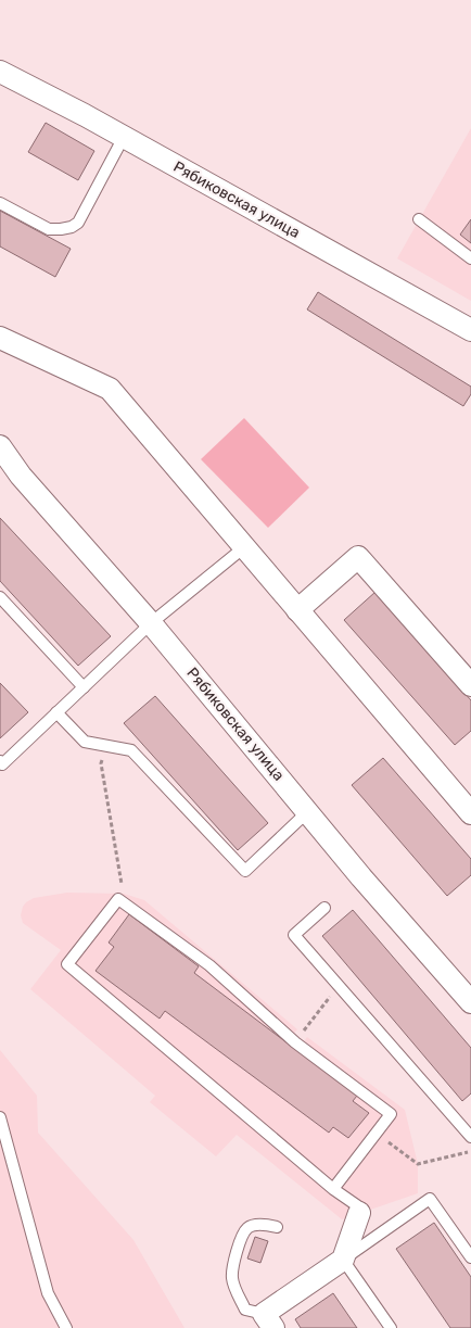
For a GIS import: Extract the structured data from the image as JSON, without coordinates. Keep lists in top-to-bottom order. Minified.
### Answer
{"streets":{"street":["Рябиковская улица"]}}
